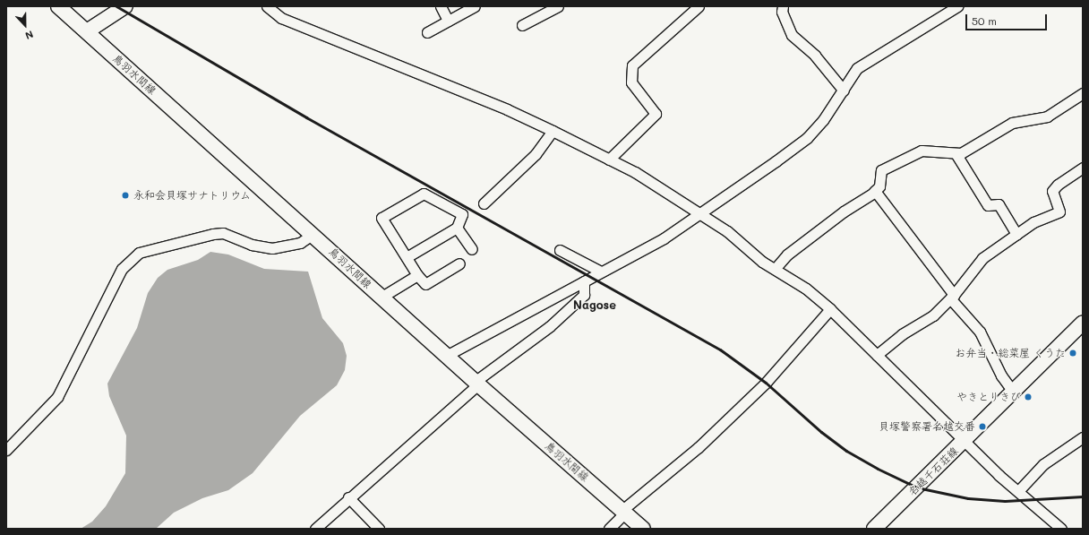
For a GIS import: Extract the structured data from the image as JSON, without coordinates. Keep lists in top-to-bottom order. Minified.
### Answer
{"streets":{"street":["鳥羽水間線","名越千石荘線"]},"districts":["Nagose"],"places":["永和会貝塚サナトリウム","お弁当・総菜屋 くうた","やきとりきび","貝塚警察署名越交番"],"scale_bar":"50 m","north":"bottom"}
